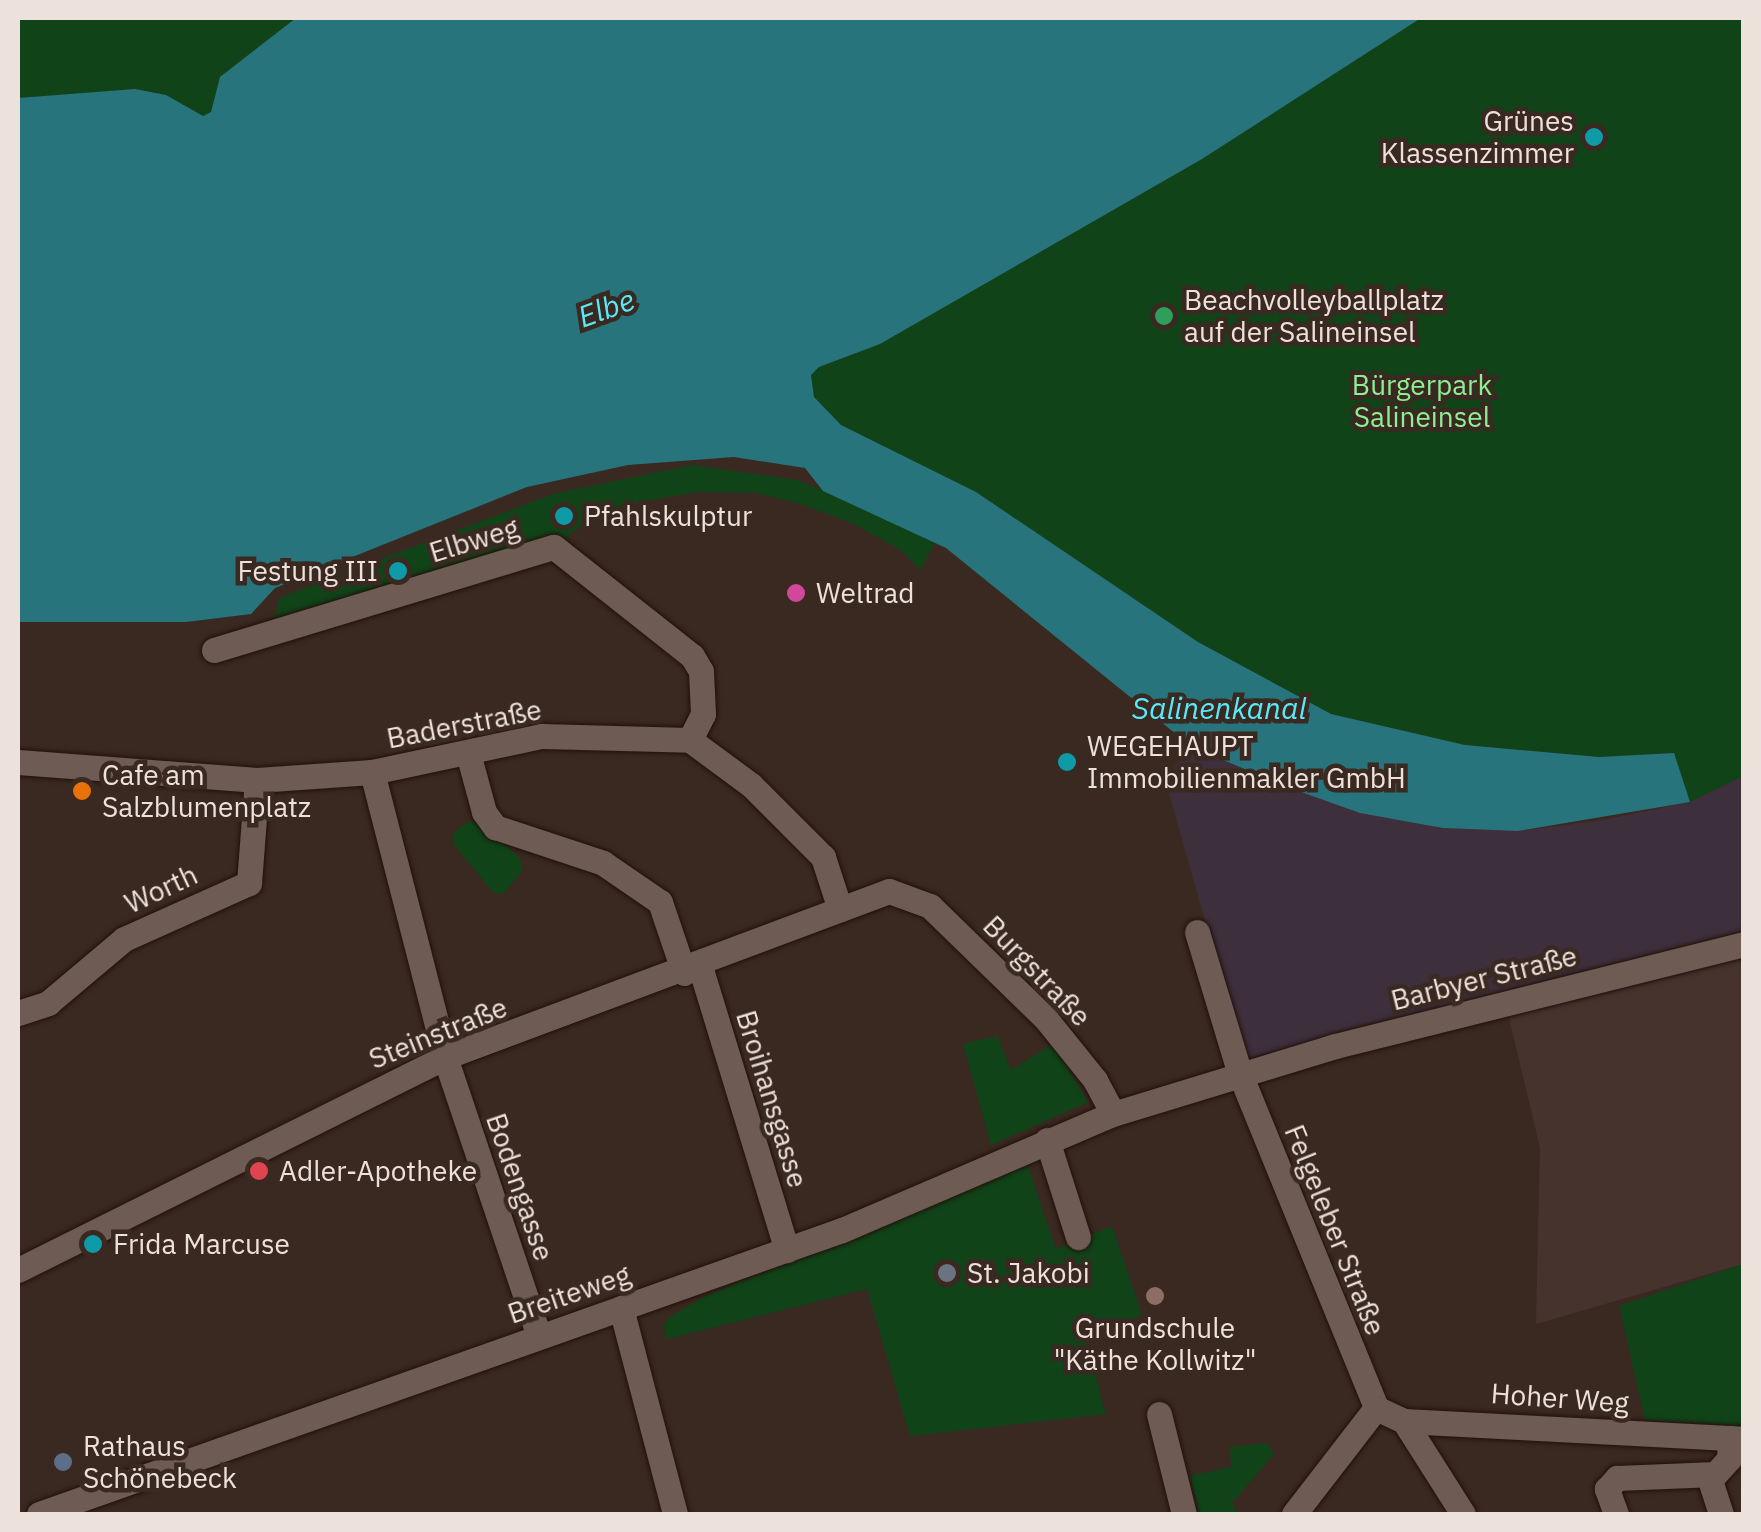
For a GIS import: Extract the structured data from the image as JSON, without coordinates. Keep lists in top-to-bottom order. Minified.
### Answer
{"streets":{"street":["Elbweg","Baderstraße","Worth","Burgstraße","Barbyer Straße","Steinstraße","Broihansgasse","Bodengasse","Felgeleber Straße","Breiteweg","Hoher Weg"]},"crossings":[["Elbweg","Baderstraße"],["Baderstraße","Worth"],["Baderstraße","Broihansgasse"],["Baderstraße","Bodengasse"],["Burgstraße","Barbyer Straße"],["Burgstraße","Steinstraße"],["Burgstraße","Breiteweg"],["Barbyer Straße","Felgeleber Straße"],["Barbyer Straße","Breiteweg"],["Steinstraße","Broihansgasse"],["Steinstraße","Bodengasse"],["Broihansgasse","Breiteweg"],["Bodengasse","Breiteweg"],["Felgeleber Straße","Hoher Weg"]],"water":["Elbe","Salinenkanal"],"parks":["Bürgerpark Salineinsel"],"places":["Grünes Klassenzimmer","Beachvolleyballplatz auf der Salineinsel","Pfahlskulptur","Festung III","Weltrad","WEGEHAUPT Immobilienmakler GmbH","Cafe am Salzblumenplatz","Adler-Apotheke","Frida Marcuse","St. Jakobi","Grundschule \"Käthe Kollwitz\"","Rathaus Schönebeck"]}
